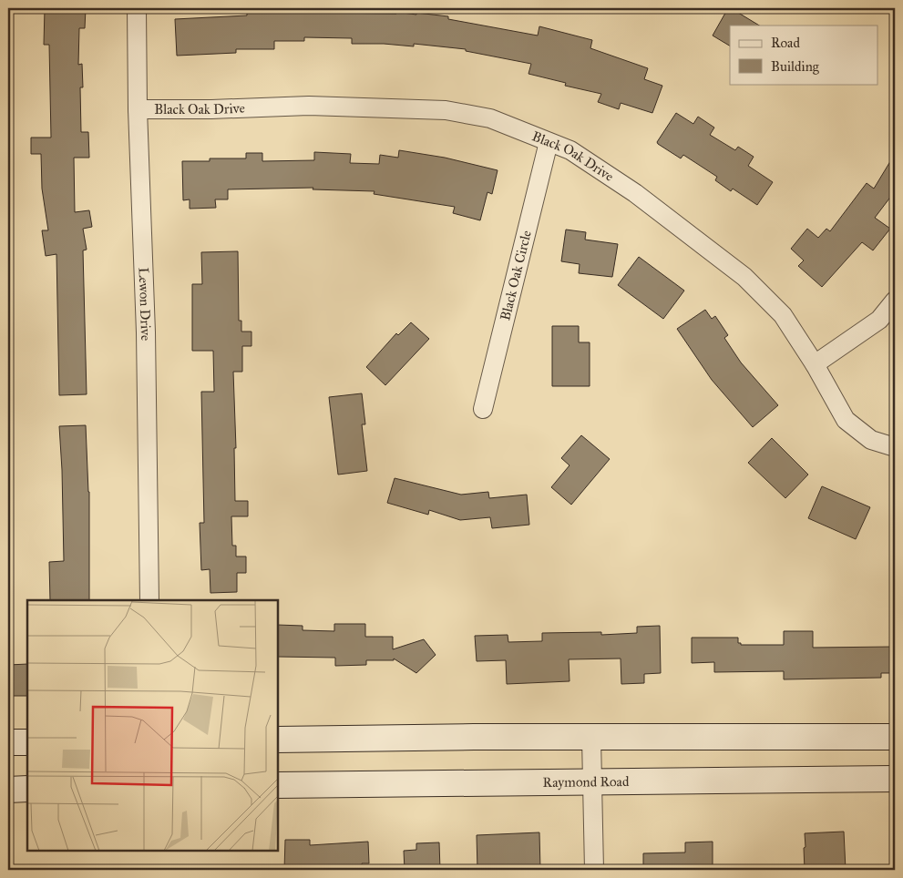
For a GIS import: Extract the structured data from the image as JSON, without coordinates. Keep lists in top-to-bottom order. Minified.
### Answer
{"streets":{"main road":["Raymond Road"],"street":["Black Oak Drive","Black Oak Circle","Lewon Drive"]},"crossings":[["Black Oak Drive","Black Oak Circle"],["Black Oak Drive","Lewon Drive"]],"legend":["Road","Building"]}
